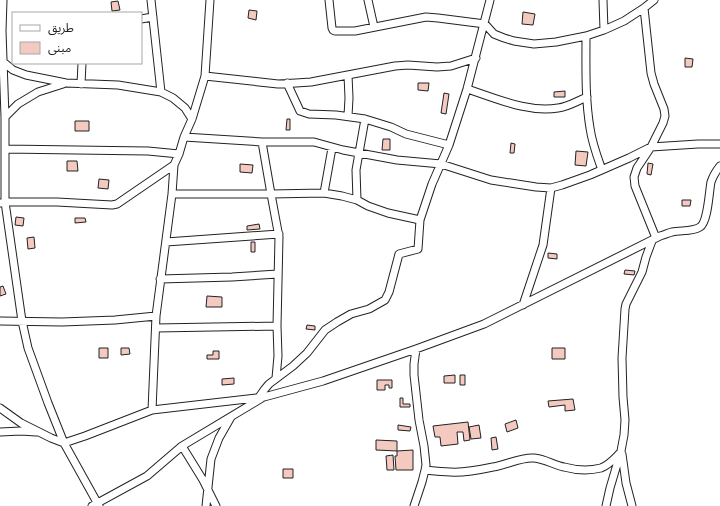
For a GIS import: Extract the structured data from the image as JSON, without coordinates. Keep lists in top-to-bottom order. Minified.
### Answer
{"legend":["طريق","مبنى"]}
